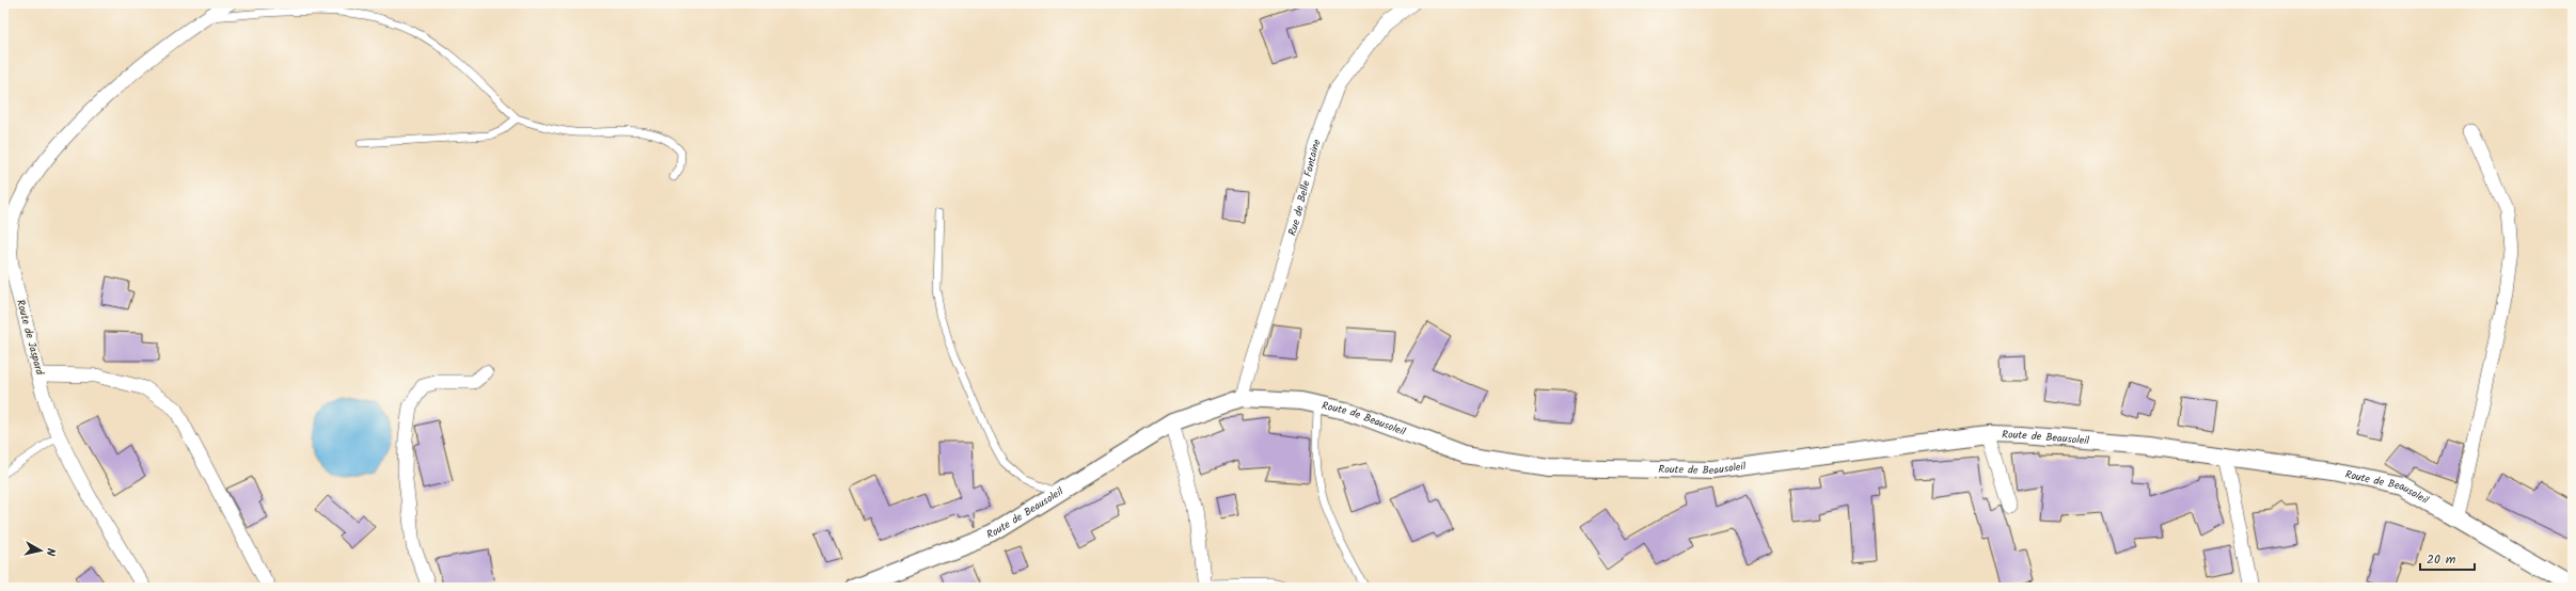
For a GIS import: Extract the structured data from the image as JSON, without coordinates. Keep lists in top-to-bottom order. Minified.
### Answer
{"streets":{"street":["Rue de Belle Fontaine","Route de Jaspard","Route de Beausoleil"]},"crossings":[["Rue de Belle Fontaine","Route de Beausoleil"]],"scale_bar":"20 m","north":"right"}
